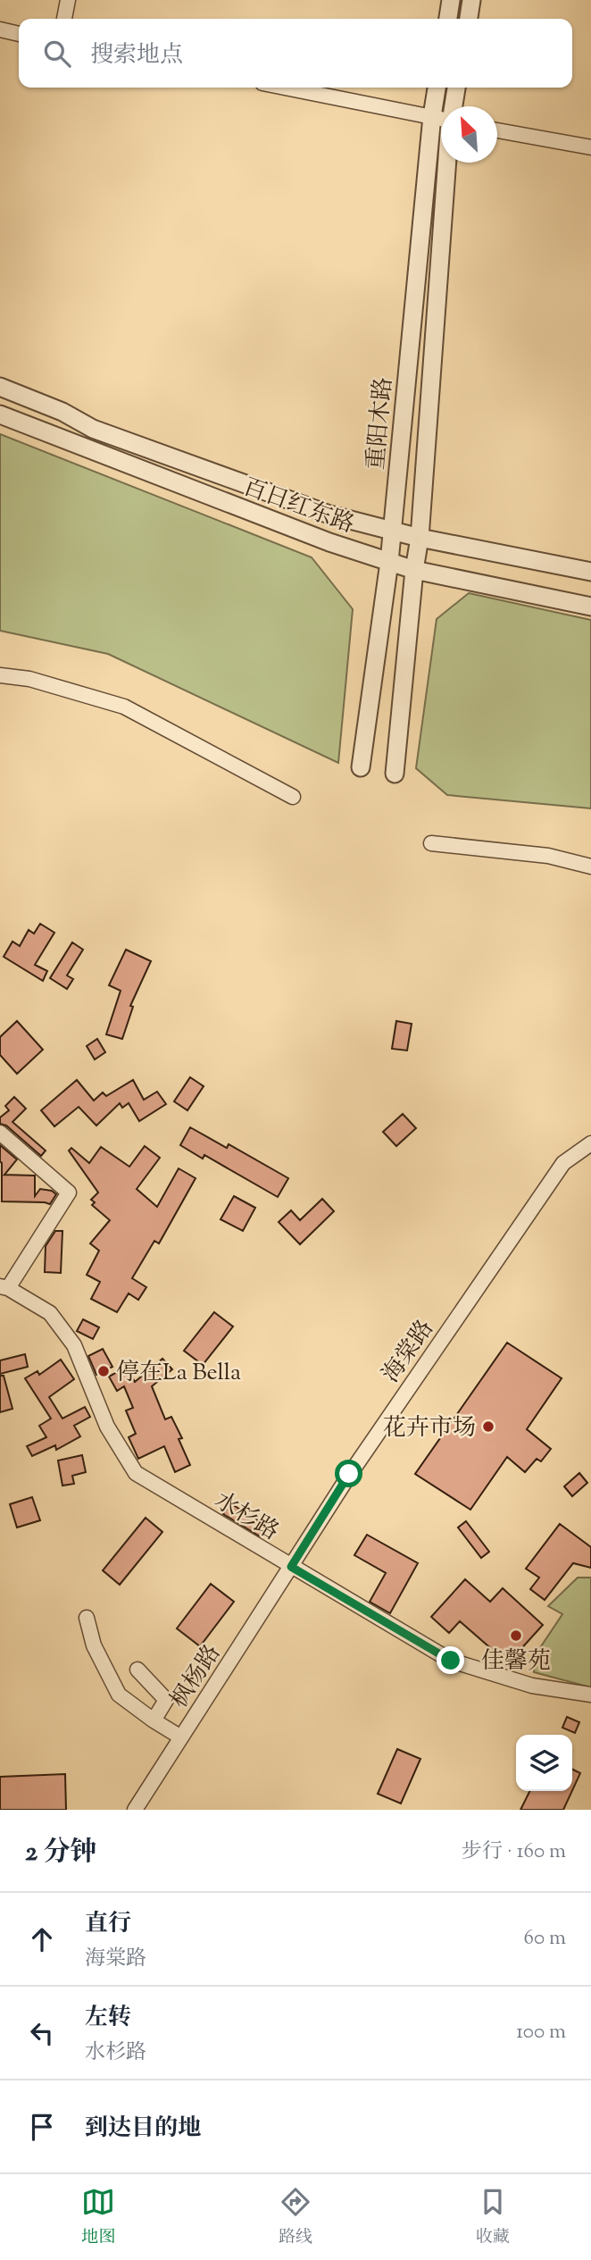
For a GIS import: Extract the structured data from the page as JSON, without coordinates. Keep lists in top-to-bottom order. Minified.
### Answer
{"streets":{"street":["重阳木路","百日红东路","海棠路","水杉路","枫杨路"]},"crossings":[["重阳木路","百日红东路"],["海棠路","水杉路"],["海棠路","枫杨路"],["水杉路","枫杨路"]],"places":["停在La Bella","花卉市场","佳馨苑"],"north":"top left","page":{"search":"搜索地点","heading":["2 分钟","步行 · 160 m"],"list":[["直行","海棠路","60 m"],["左转","水杉路","100 m"],"到达目的地"],"nav":["地图","路线","收藏"]}}
